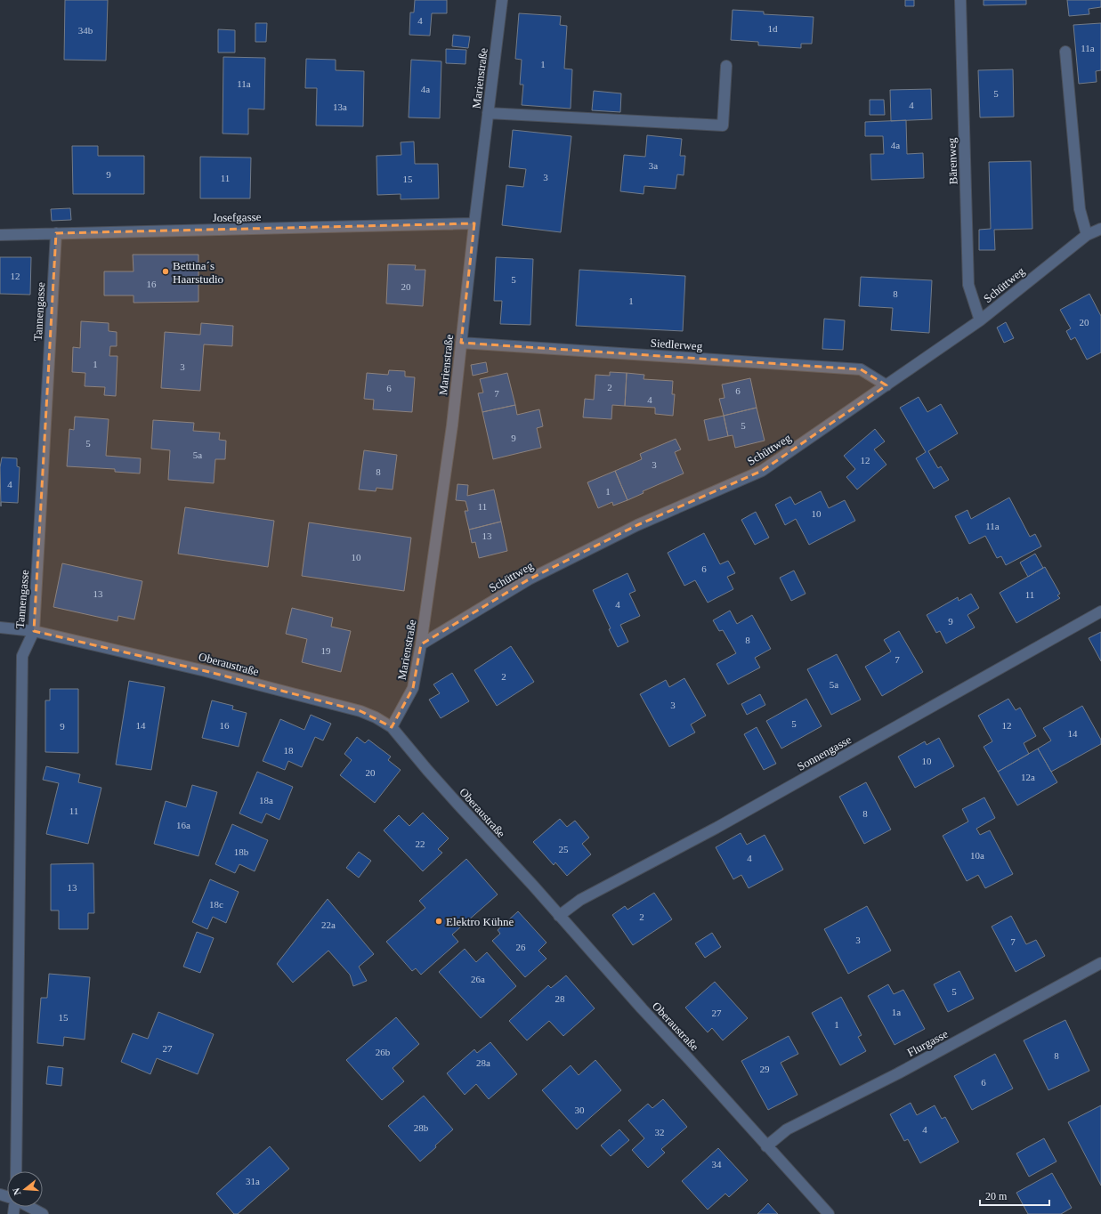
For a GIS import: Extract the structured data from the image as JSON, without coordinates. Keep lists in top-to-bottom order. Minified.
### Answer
{"streets":{"street":["Marienstraße","Bärenweg","Josefgasse","Schüttweg","Tannengasse","Siedlerweg","Oberaustraße","Sonnengasse","Flurgasse"]},"crossings":[["Marienstraße","Josefgasse"],["Marienstraße","Schüttweg"],["Marienstraße","Siedlerweg"],["Marienstraße","Oberaustraße"],["Bärenweg","Schüttweg"],["Josefgasse","Tannengasse"],["Schüttweg","Siedlerweg"],["Tannengasse","Oberaustraße"],["Oberaustraße","Sonnengasse"],["Oberaustraße","Flurgasse"]],"places":["Bettina´s Haarstudio","Elektro Kühne"],"house_numbers":["4","1d","34b","11a","1","11a","4a","5","4","13a","4a","3a","9","3","11","15","12","5","16","20","8","1","20","1","3","2","6","6","7","4","5","9","5","5a","12","3","8","4","1","11","10","11a","13","10","6","13","11","4","9","8","19","7","2","5a","3","5","14","16","12","9","14","18","10","20","12a","18a","11","8","16a","22","25","18b","10a","4","13","18c","2","22a","3","7","26","26a","5","28","1a","27","15","1","27","26b","8","28a","29","6","30","28b","4","32","34","31a"],"scale_bar":"20 m","north":"left"}
